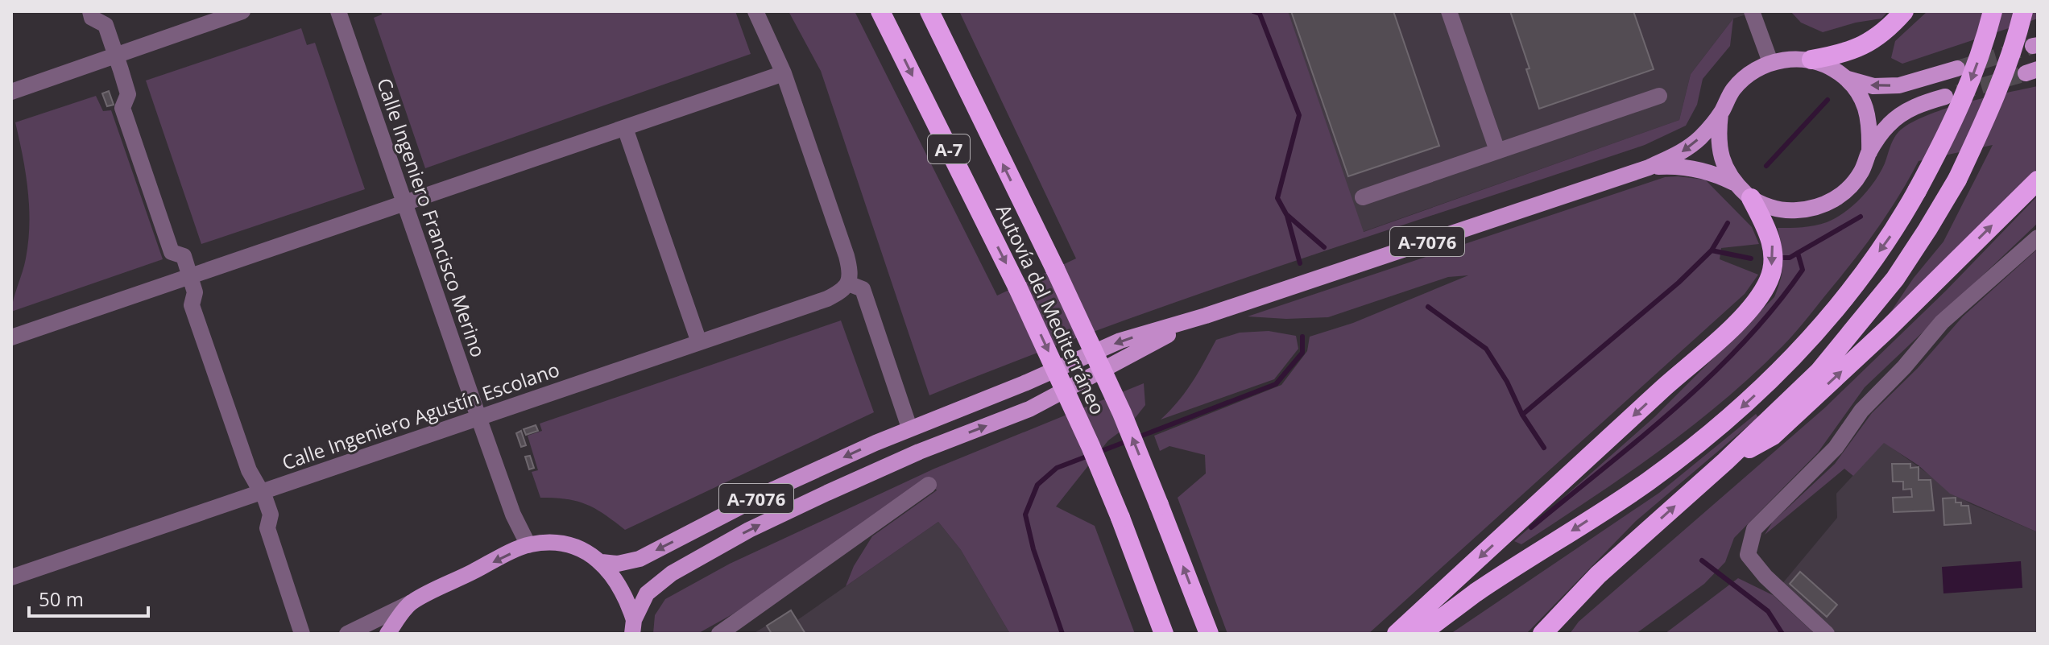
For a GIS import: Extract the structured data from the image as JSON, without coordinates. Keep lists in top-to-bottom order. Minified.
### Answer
{"streets":{"highway":["A-7","Autovía del Mediterráneo"],"main road":["A-7076"],"street":["Calle Ingeniero Francisco Merino","Calle Ingeniero Agustín Escolano"]},"crossings":[["Calle Ingeniero Francisco Merino","A-7076"],["Calle Ingeniero Francisco Merino","Calle Ingeniero Agustín Escolano"]],"scale_bar":"50 m"}
